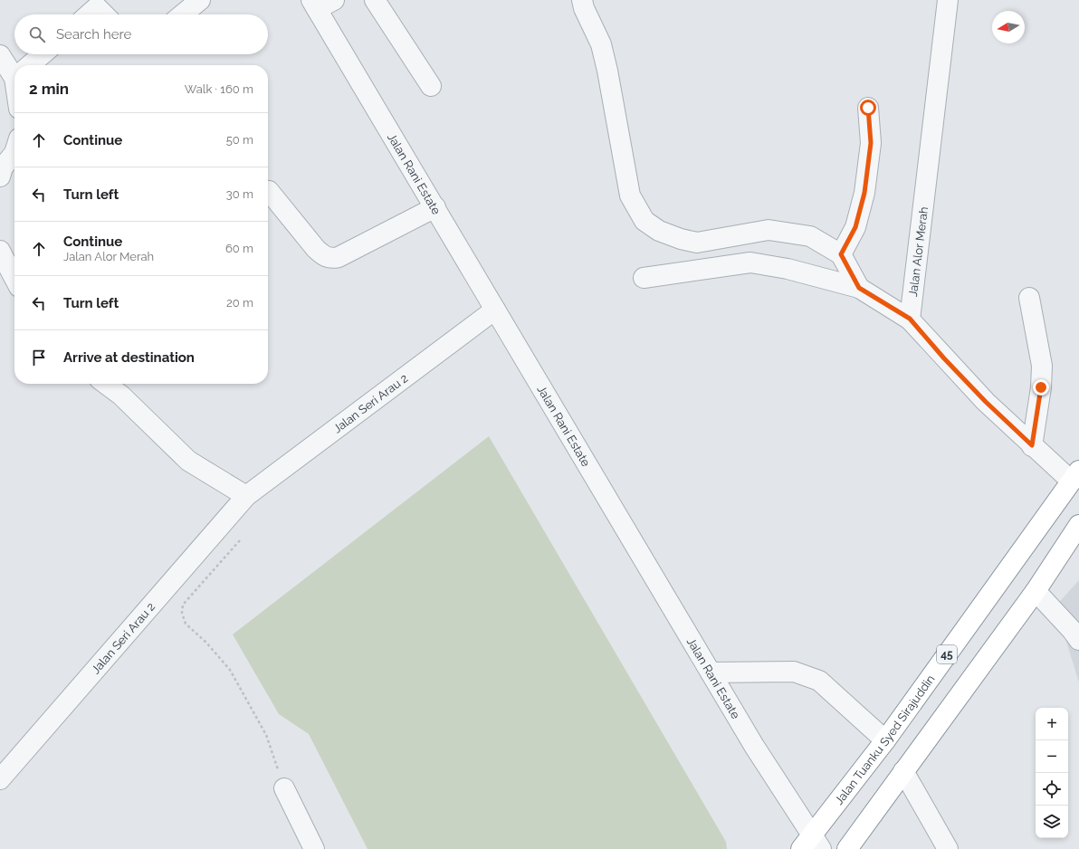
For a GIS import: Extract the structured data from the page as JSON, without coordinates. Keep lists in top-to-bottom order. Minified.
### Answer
{"streets":{"highway":["45","Jalan Tuanku Syed Sirajuddin"],"street":["Jalan Rani Estate","Jalan Alor Merah","Jalan Seri Arau 2"]},"crossings":[["Jalan Rani Estate","Jalan Seri Arau 2"],["Jalan Rani Estate","Jalan Tuanku Syed Sirajuddin"]],"north":"left","page":{"search":"Search here","heading":["2 min","Walk · 160 m"],"list":[["Continue","50 m"],["Turn left","30 m"],["Continue","Jalan Alor Merah","60 m"],["Turn left","20 m"],"Arrive at destination"],"map_buttons":["+","−"]}}
